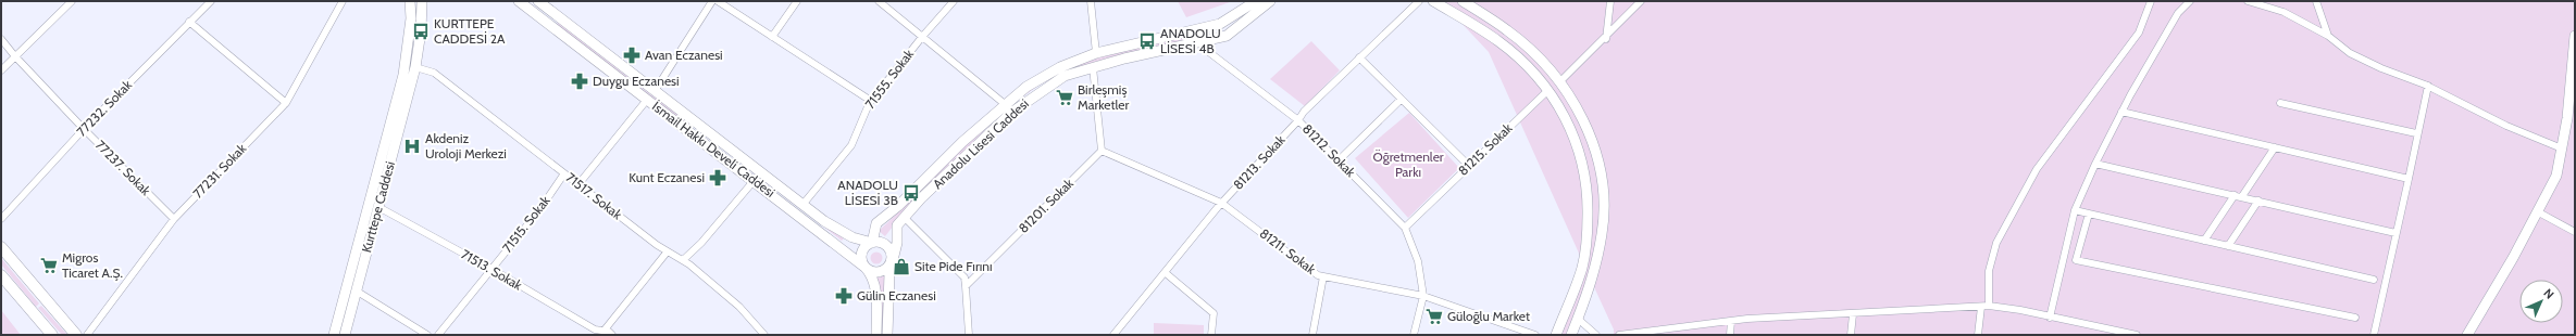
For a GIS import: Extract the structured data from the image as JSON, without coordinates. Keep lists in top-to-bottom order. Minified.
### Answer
{"streets":{"main road":["Anadolu Lisesi Caddesi","İsmail Hakkı Develi Caddesi","Kurttepe Caddesi"],"street":["71555. Sokak","77232. Sokak","81215. Sokak","81212. Sokak","81213. Sokak","77237. Sokak","77231. Sokak","71517. Sokak","81201. Sokak","71515. Sokak","81211. Sokak","71513. Sokak"]},"crossings":[["71555. Sokak","İsmail Hakkı Develi Caddesi"],["77232. Sokak","77237. Sokak"],["Anadolu Lisesi Caddesi","İsmail Hakkı Develi Caddesi"],["Anadolu Lisesi Caddesi","81212. Sokak"],["81215. Sokak","81212. Sokak"],["81212. Sokak","81213. Sokak"],["81212. Sokak","81211. Sokak"],["81213. Sokak","81211. Sokak"],["77237. Sokak","77231. Sokak"],["71517. Sokak","Kurttepe Caddesi"],["71517. Sokak","71515. Sokak"],["81201. Sokak","81211. Sokak"],["Kurttepe Caddesi","71513. Sokak"],["71515. Sokak","71513. Sokak"]],"parks":["Öğretmenler Parkı"],"places":{"bus stop":["KURTTEPE CADDESİ 2A","ANADOLU LİSESİ 4B","ANADOLU LİSESİ 3B"],"pharmacy":["Avan Eczanesi","Duygu Eczanesi","Kunt Eczanesi","Gülin Eczanesi"],"supermarket":["Birleşmiş Marketler","Migros Ticaret A.Ş.","Güloğlu Market"],"hospital":["Akdeniz Uroloji Merkezi"],"shop":["Site Pide Fırını"]},"north":"top right"}
